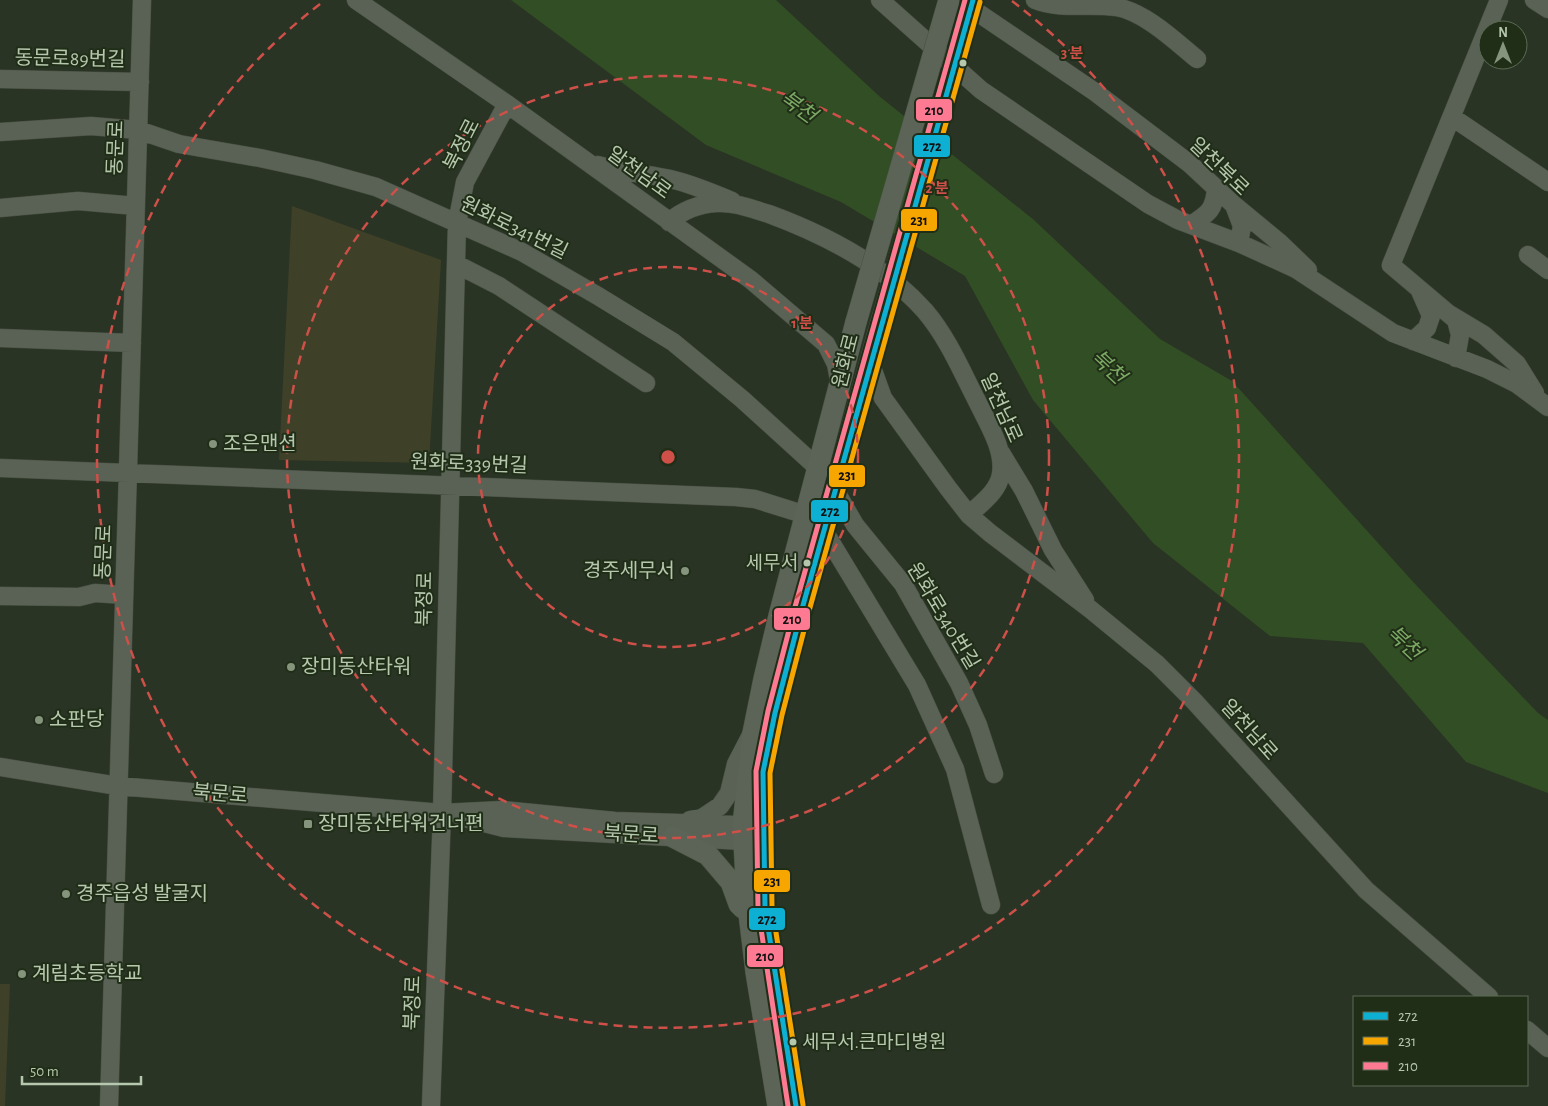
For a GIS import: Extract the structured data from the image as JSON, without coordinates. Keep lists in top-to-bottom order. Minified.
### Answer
{"streets":{"main road":["원화로"],"street":["동문로89번길","북정로","동문로","알천북로","알천남로","원화로341번길","원화로339번길","원화로340번길","북문로"]},"crossings":[["동문로89번길","동문로"],["북정로","알천남로"],["북정로","원화로341번길"],["북정로","원화로339번길"],["북정로","북문로"],["동문로","원화로341번길"],["동문로","원화로339번길"],["동문로","북문로"],["알천북로","원화로"],["원화로341번길","원화로"],["원화로","원화로339번길"],["원화로","원화로340번길"],["원화로","북문로"]],"water":["북천"],"places":{"other":["조은맨션","세무서","경주세무서","장미동산타워","소판당","경주읍성 발굴지","계림초등학교","세무서.큰마디병원"],"transit":["장미동산타워건너편"]},"lines":["transit line 272","transit line 210","transit line 231"],"legend":["272","231","210"],"scale_bar":"50 m","north":"top","rings":["3 분","2 분","1 분"]}
